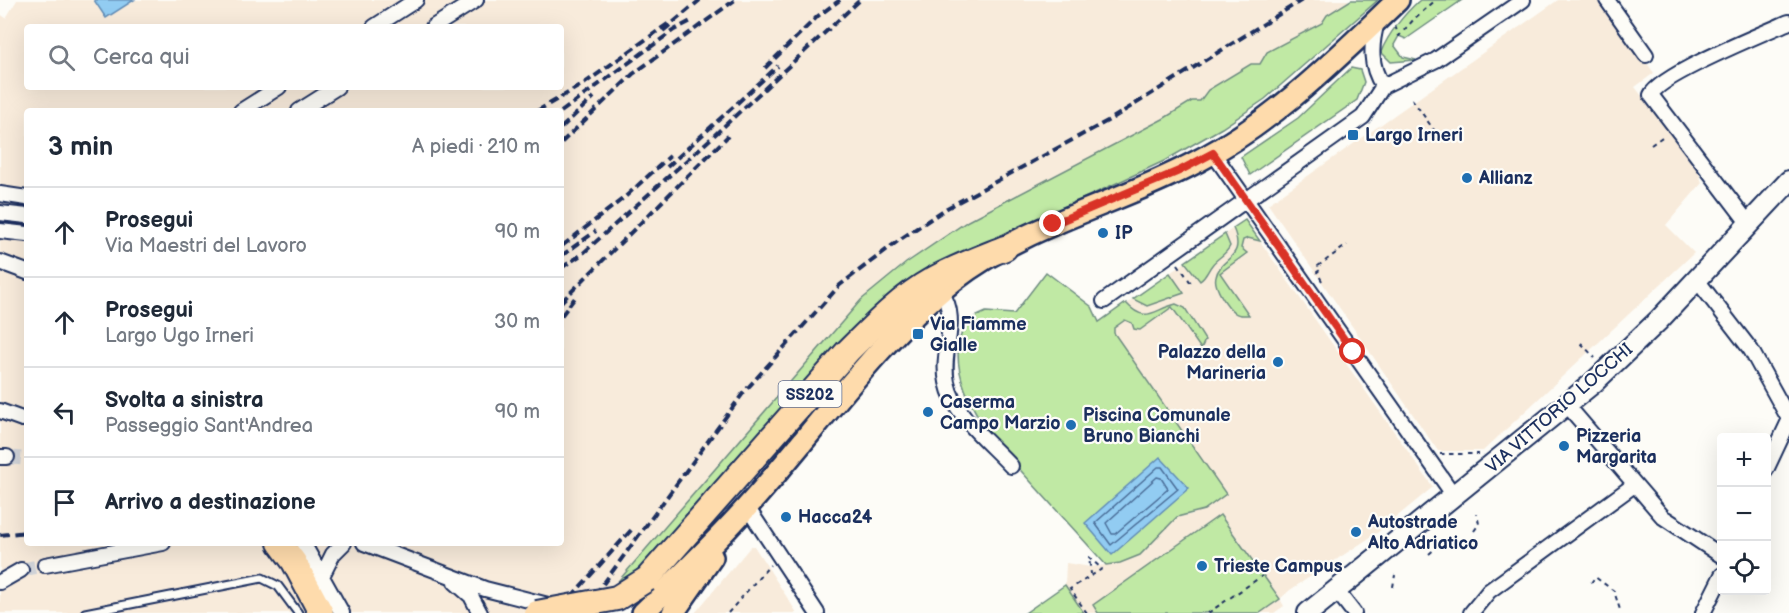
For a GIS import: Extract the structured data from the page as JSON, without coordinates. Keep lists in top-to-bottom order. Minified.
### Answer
{"streets":{"highway":["SS202"],"main road":["VIA VITTORIO LOCCHI"]},"places":{"transit":["Largo Irneri","Via Fiamme Gialle"],"other":["Allianz","IP","Palazzo della Marineria","Caserma Campo Marzio","Piscina Comunale Bruno Bianchi","Pizzeria Margarita","Hacca24","Autostrade Alto Adriatico","Trieste Campus"]},"page":{"search":"Cerca qui","heading":["3 min","A piedi · 210 m"],"list":[["Prosegui","Via Maestri del Lavoro","90 m"],["Prosegui","Largo Ugo Irneri","30 m"],["Svolta a sinistra","Passeggio Sant'Andrea","90 m"],"Arrivo a destinazione"],"map_buttons":["+","−"]}}
